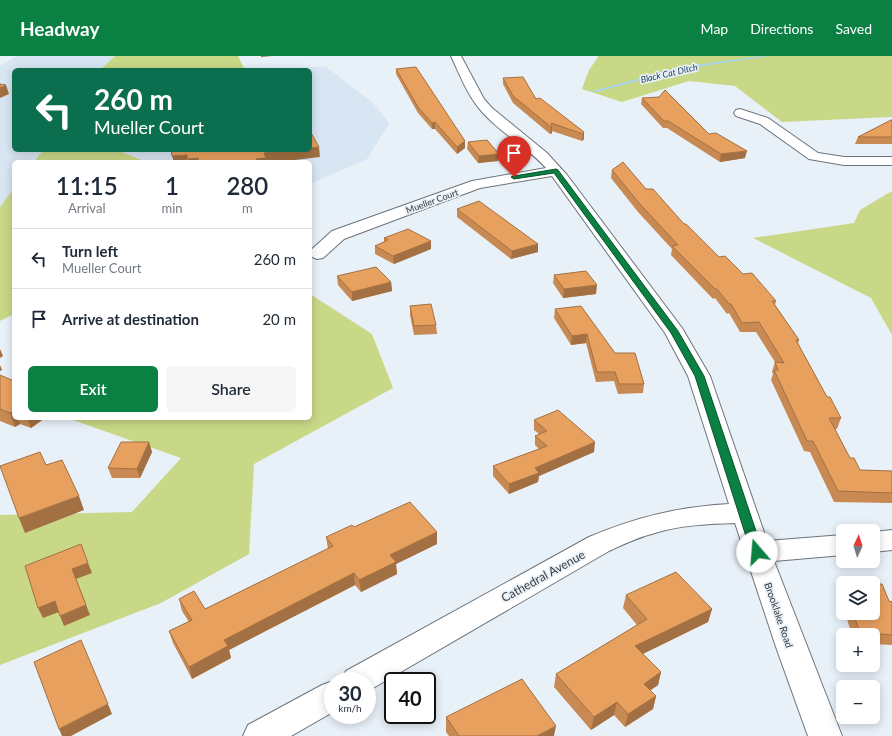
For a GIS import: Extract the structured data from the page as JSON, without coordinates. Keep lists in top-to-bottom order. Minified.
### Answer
{"streets":{"street":["Mueller Court","Cathedral Avenue","Brooklake Road"]},"crossings":[["Mueller Court","Brooklake Road"],["Cathedral Avenue","Brooklake Road"]],"water":["Black Cat Ditch"],"north":"top","page":{"header":"Headway","nav":["Map","Directions","Saved"],"turn":["260 m","Mueller Court"],"eta":["11:15","Arrival","1","min","280","m"],"list":[{"name":"Turn left","note":"Mueller Court","value":"260 m"},{"name":"Arrive at destination","value":"20 m"}],"buttons":["Exit","Share"],"map_buttons":["+","−"],"speed":"30 km/h","limit":"40"}}
